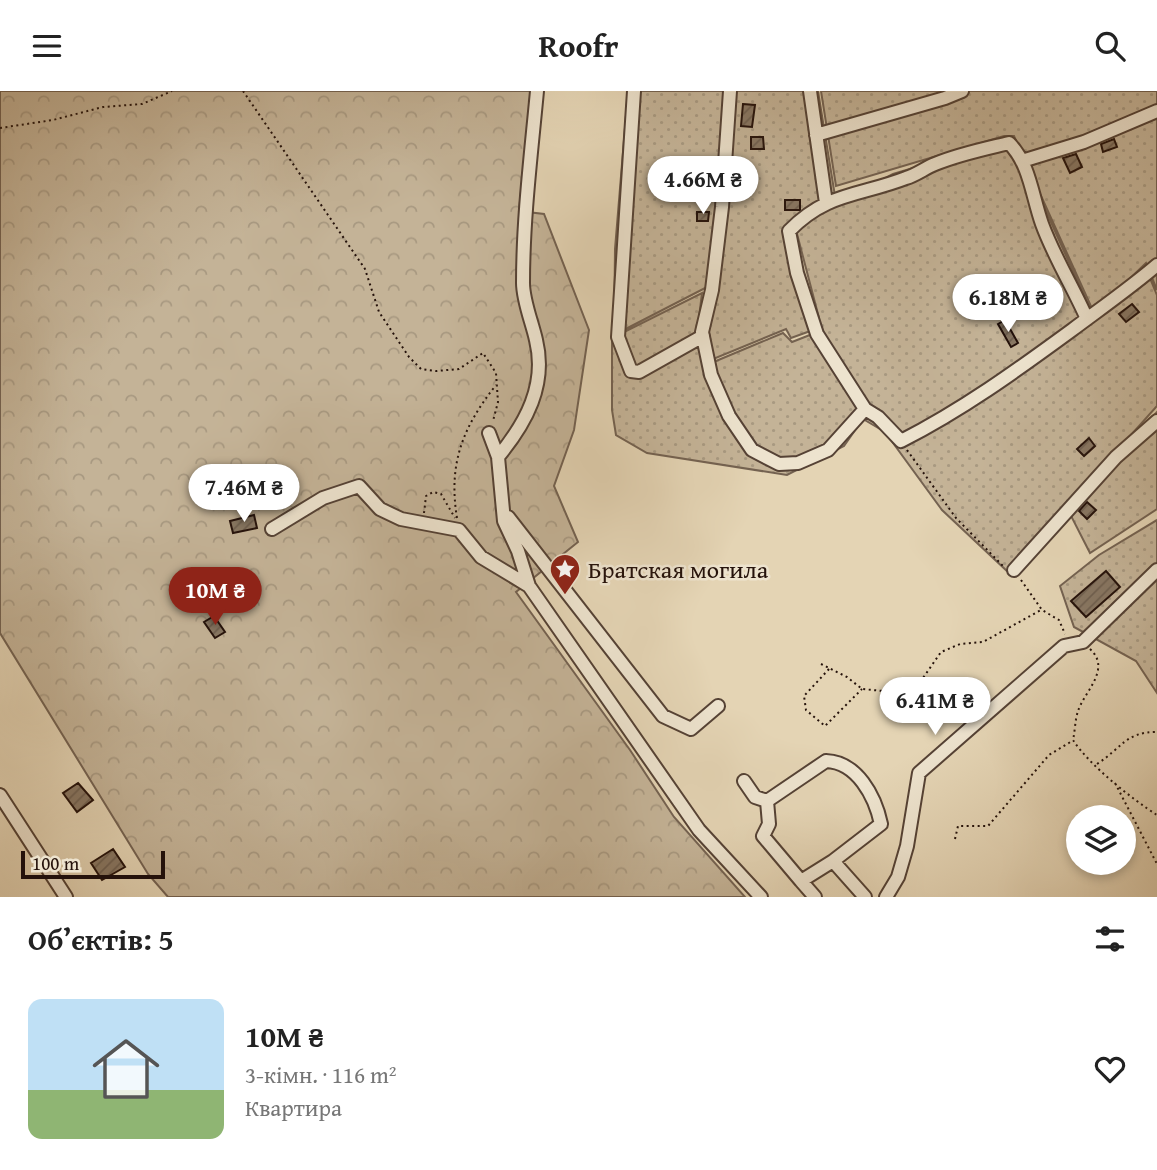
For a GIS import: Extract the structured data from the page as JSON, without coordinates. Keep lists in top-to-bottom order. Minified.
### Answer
{"places":{"place":["Братская могила"]},"scale_bar":"100 m","page":{"header":"Roofr","price":["4.66M ₴","6.18M ₴","7.46M ₴","10M ₴","6.41M ₴"],"scale":"100 m","heading":"Об’єктів: 5","list":[{"name":"10M ₴","note":"3-кімн. · 116 m² · Квартира"}]}}
